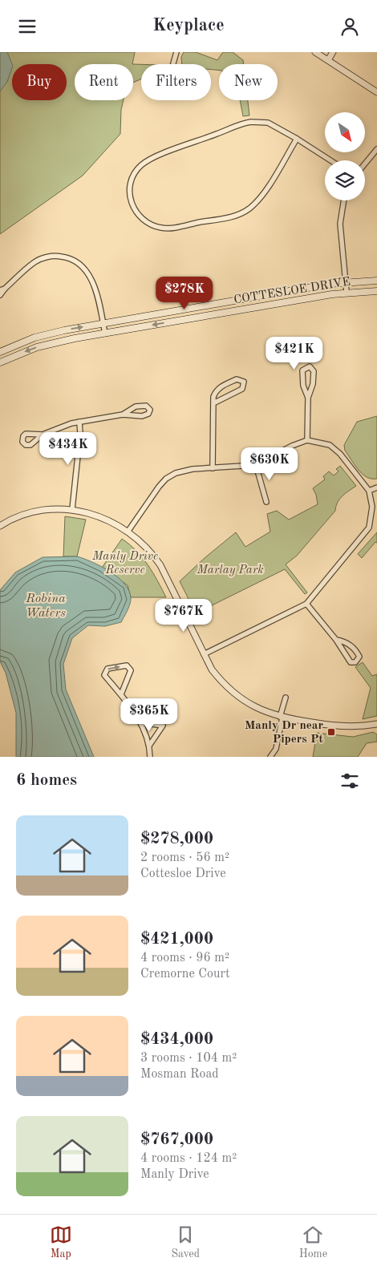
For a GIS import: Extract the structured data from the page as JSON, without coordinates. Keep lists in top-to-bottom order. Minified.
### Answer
{"streets":{"main road":["COTTESLOE DRIVE"]},"water":["Robina Waters"],"parks":["Manly Drive Reserve","Marlay Park"],"places":{"transit":["Manly Dr near Pipers Pt"]},"north":"bottom right","page":{"header":"Keyplace","chip":["Buy","Rent","Filters","New"],"price":["$278K","$421K","$434K","$630K","$767K","$365K"],"heading":"6 homes","list":[{"name":"$278,000","note":"2 rooms · 56 m² · Cottesloe Drive"},{"name":"$421,000","note":"4 rooms · 96 m² · Cremorne Court"},{"name":"$434,000","note":"3 rooms · 104 m² · Mosman Road"},{"name":"$767,000","note":"4 rooms · 124 m² · Manly Drive"}],"tabs":["Map","Saved","Home"]}}
